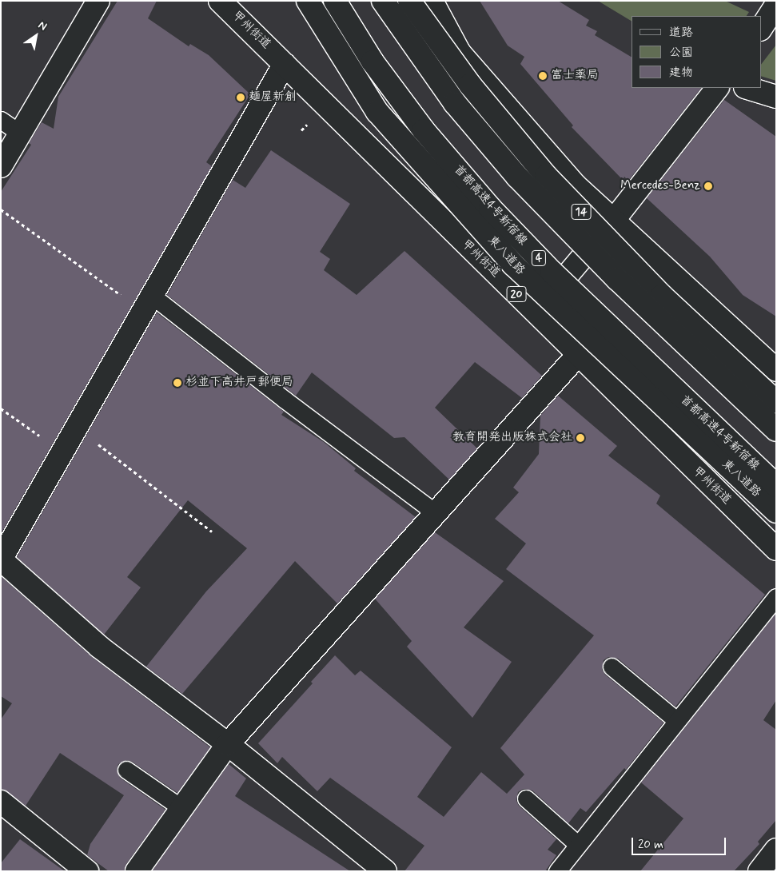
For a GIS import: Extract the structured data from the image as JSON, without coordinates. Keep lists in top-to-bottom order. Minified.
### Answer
{"streets":{"main road":["甲州街道","首都高速4号新宿線","14","東八道路","4","20"]},"places":["富士薬局","麺屋新創","Mercedes-Benz","杉並下高井戸郵便局","教育開発出版株式会社"],"legend":["道路","公園","建物"],"scale_bar":"20 m","north":"top right"}
